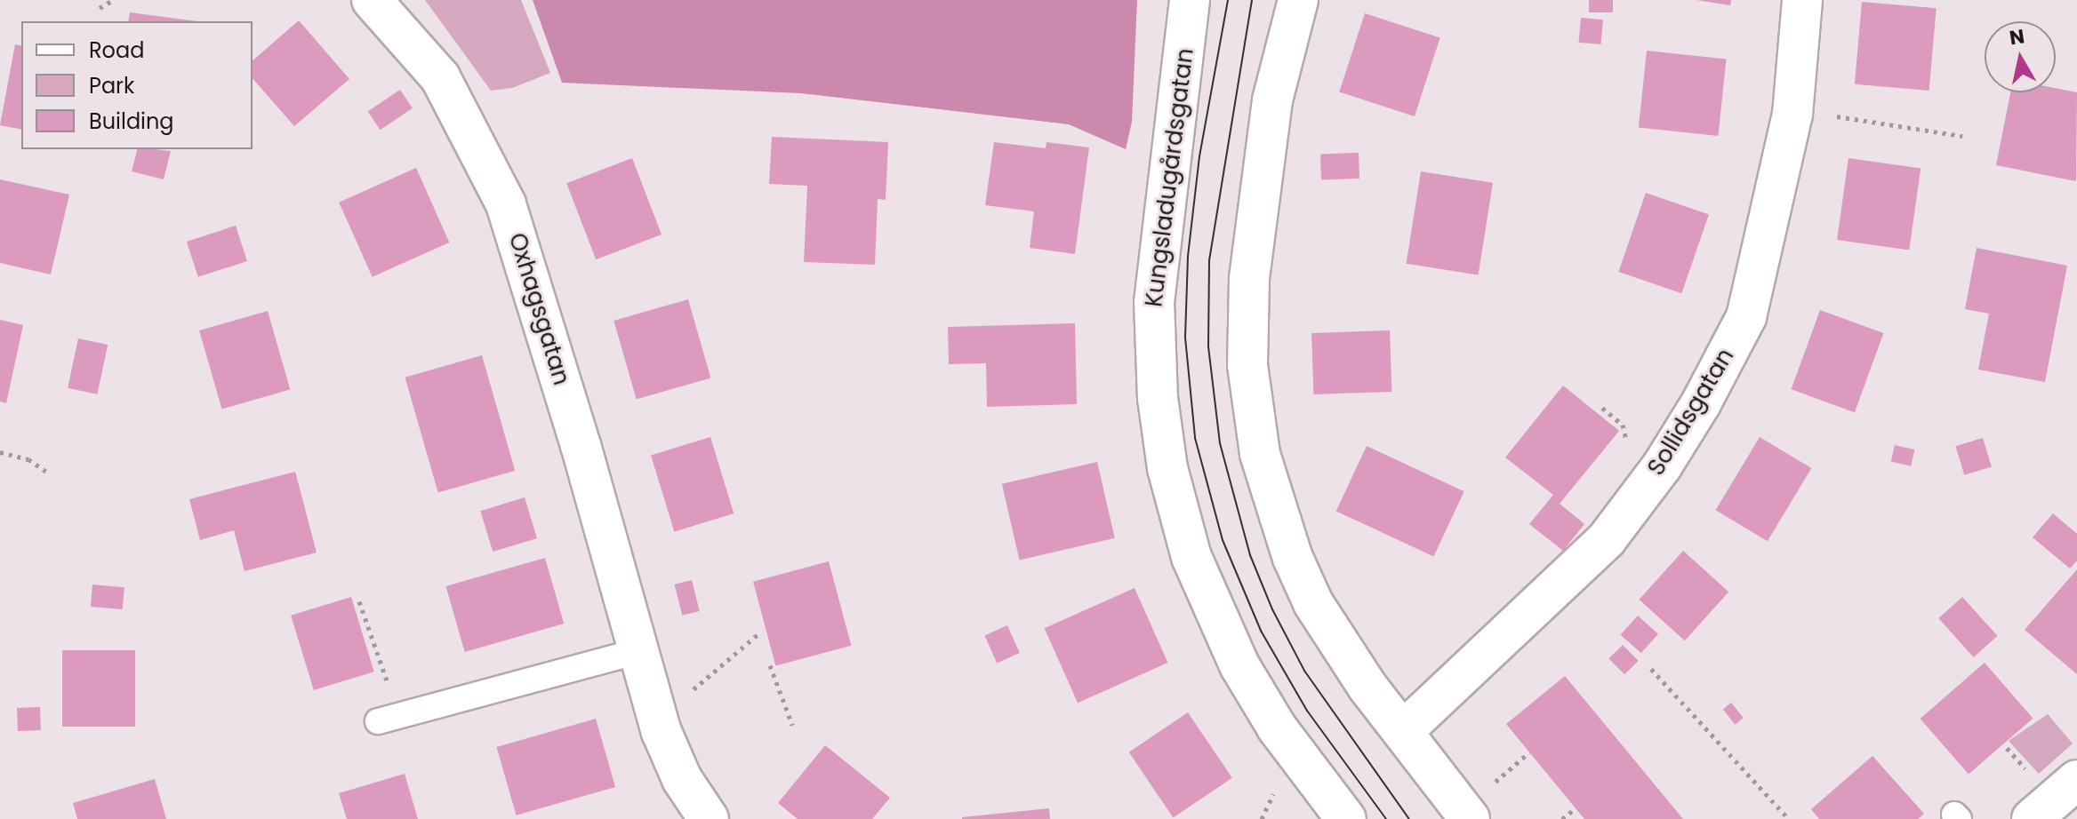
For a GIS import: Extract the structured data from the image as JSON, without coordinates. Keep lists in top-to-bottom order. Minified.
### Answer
{"streets":{"street":["Kungsladugårdsgatan","Oxhagsgatan","Sollidsgatan"]},"legend":["Road","Park","Building"],"north":"top"}
